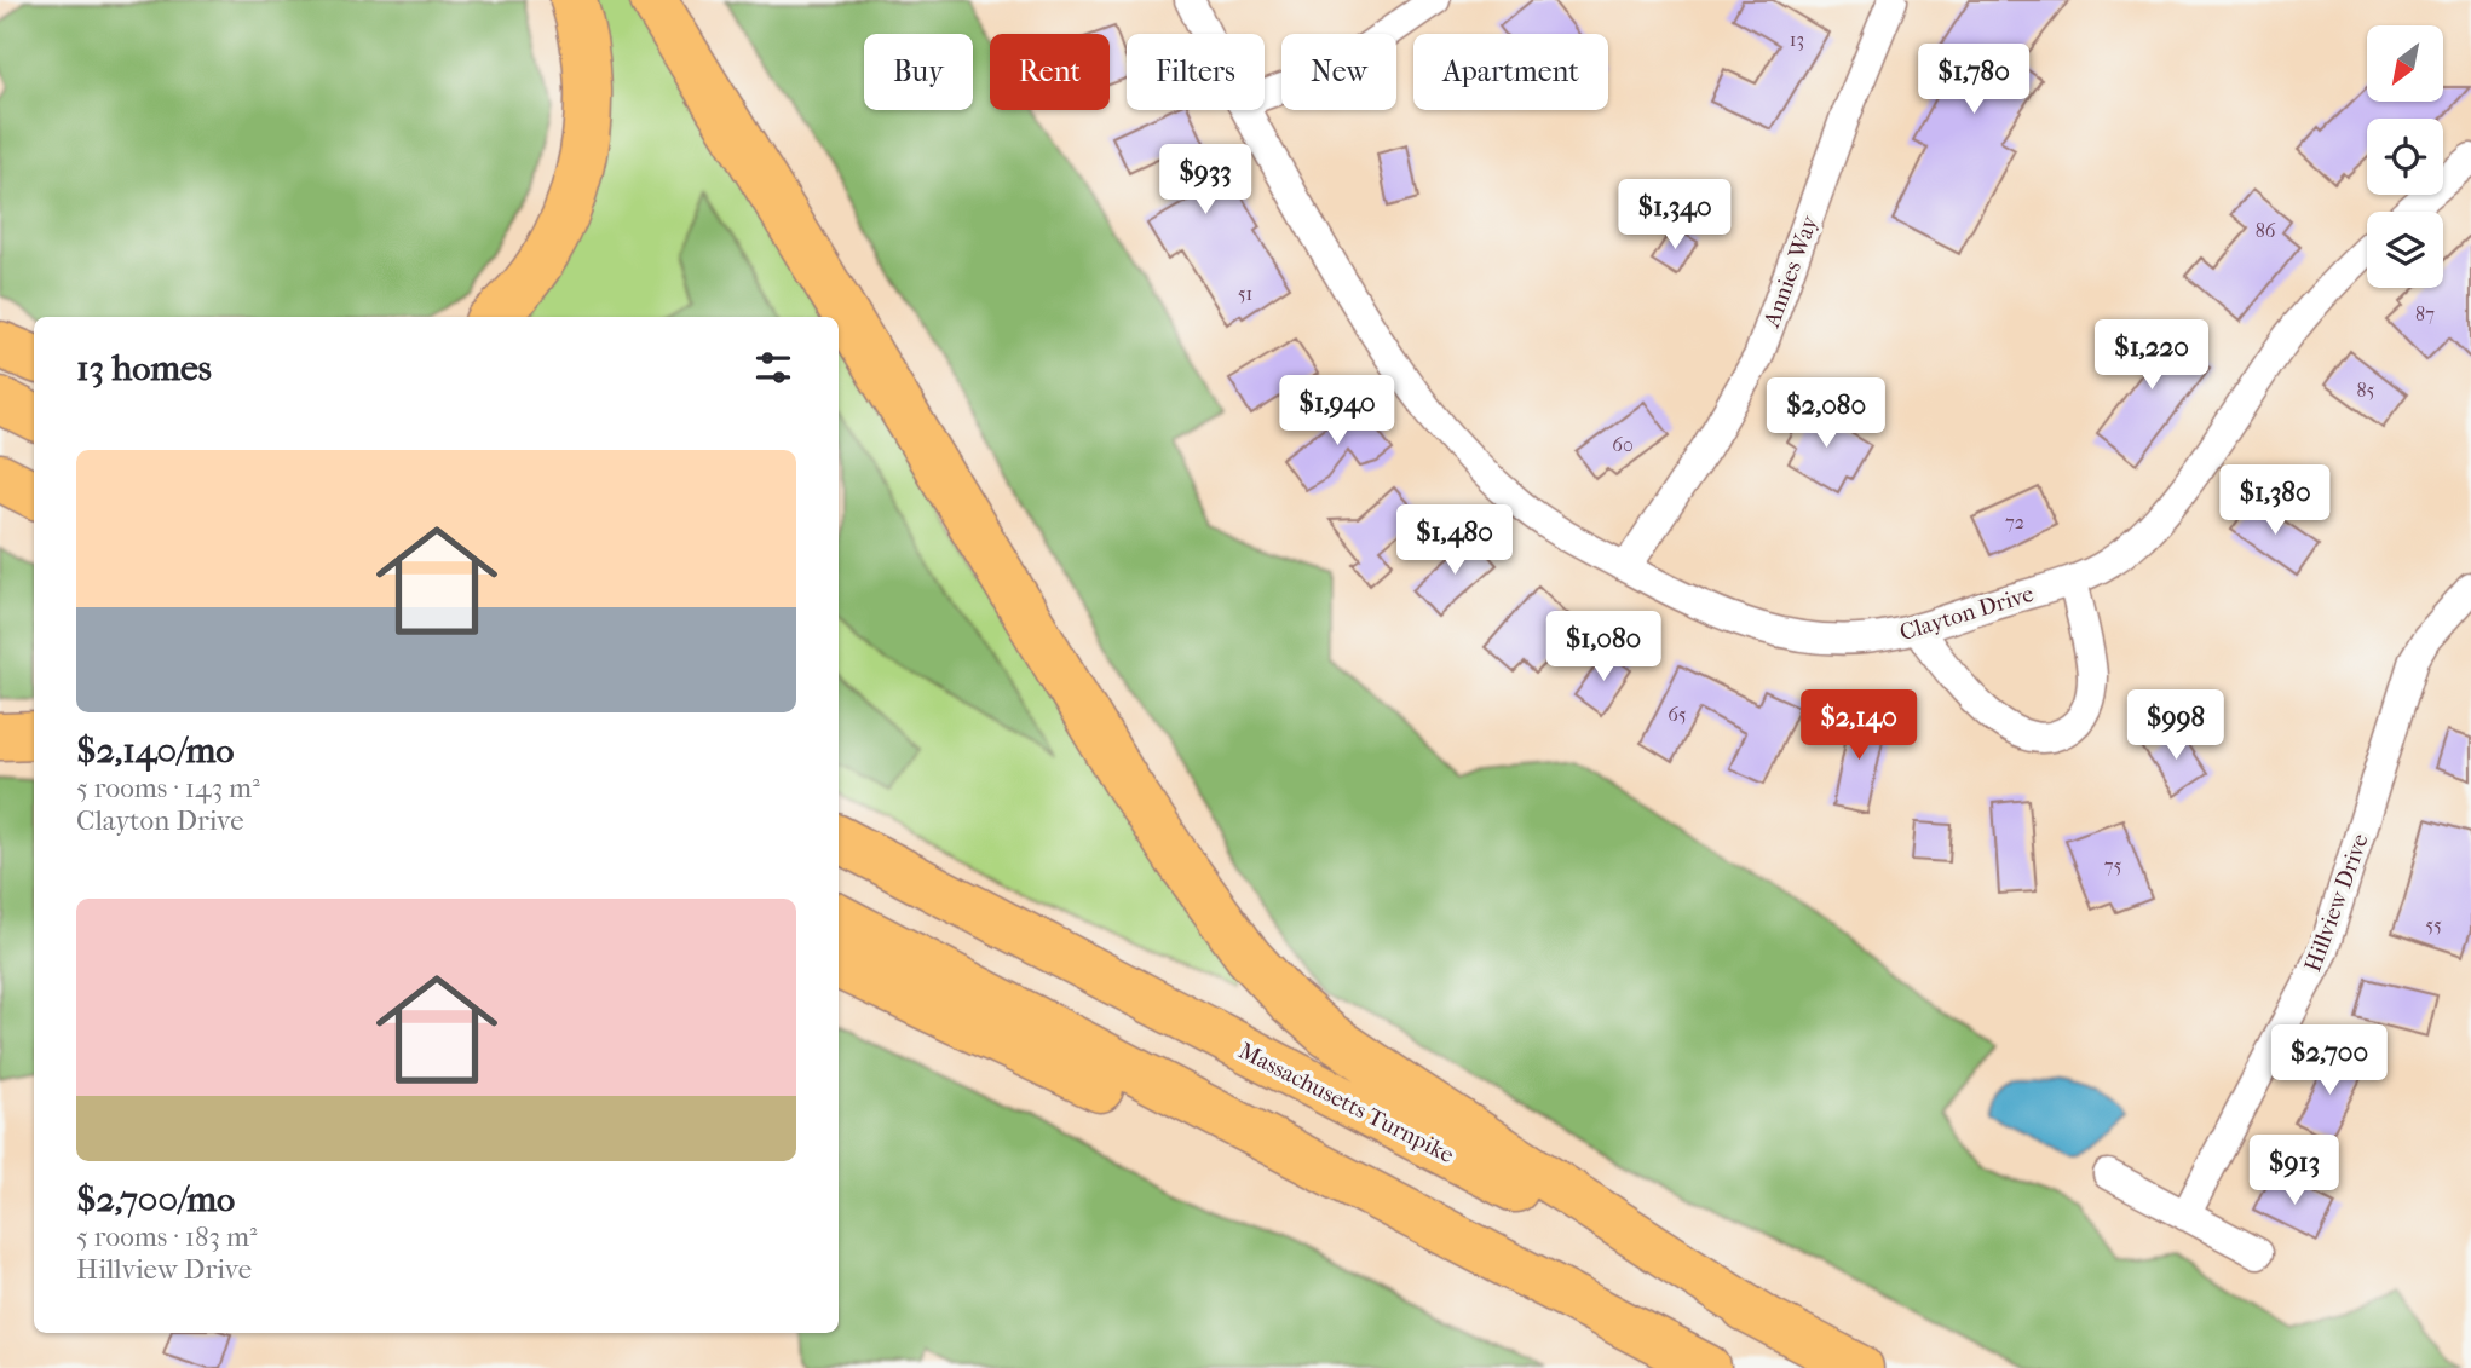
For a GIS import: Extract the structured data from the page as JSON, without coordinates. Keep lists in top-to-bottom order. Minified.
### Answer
{"streets":{"highway":["Massachusetts Turnpike"],"street":["Annies Way","Clayton Drive","Hillview Drive"]},"crossings":[["Annies Way","Clayton Drive"]],"house_numbers":["13","86","51","87","85","60","72","65","75","55"],"north":"bottom left","page":{"chip":["Buy","Rent","Filters","New","Apartment"],"price":["$1,780","$933","$1,340","$1,220","$1,940","$2,080","$1,380","$1,480","$1,080","$2,140","$998","$2,700","$913"],"heading":"13 homes","list":[{"name":"$2,140/mo","note":"5 rooms · 143 m² · Clayton Drive"},{"name":"$2,700/mo","note":"5 rooms · 183 m² · Hillview Drive"}]}}
